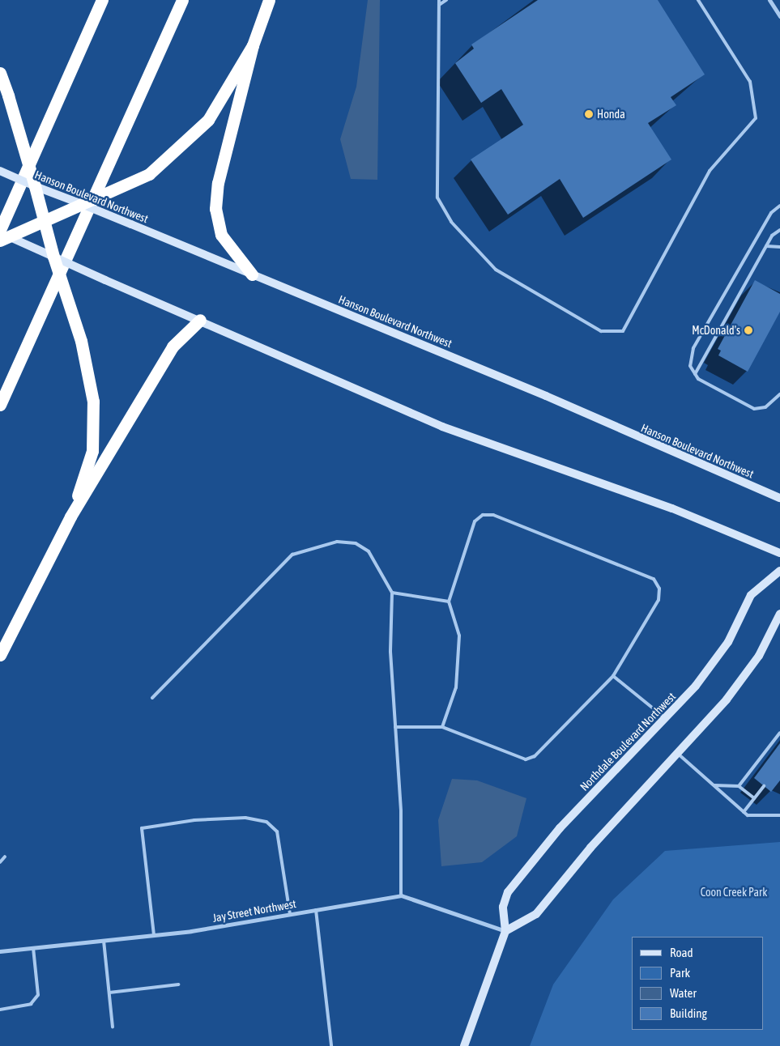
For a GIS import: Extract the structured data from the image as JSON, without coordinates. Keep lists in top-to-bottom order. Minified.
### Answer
{"streets":{"main road":["Hanson Boulevard Northwest","Northdale Boulevard Northwest"],"street":["Jay Street Northwest"]},"crossings":[["Northdale Boulevard Northwest","Jay Street Northwest"]],"parks":["Coon Creek Park"],"places":["Honda","McDonald's"],"legend":["Road","Park","Water","Building"]}
